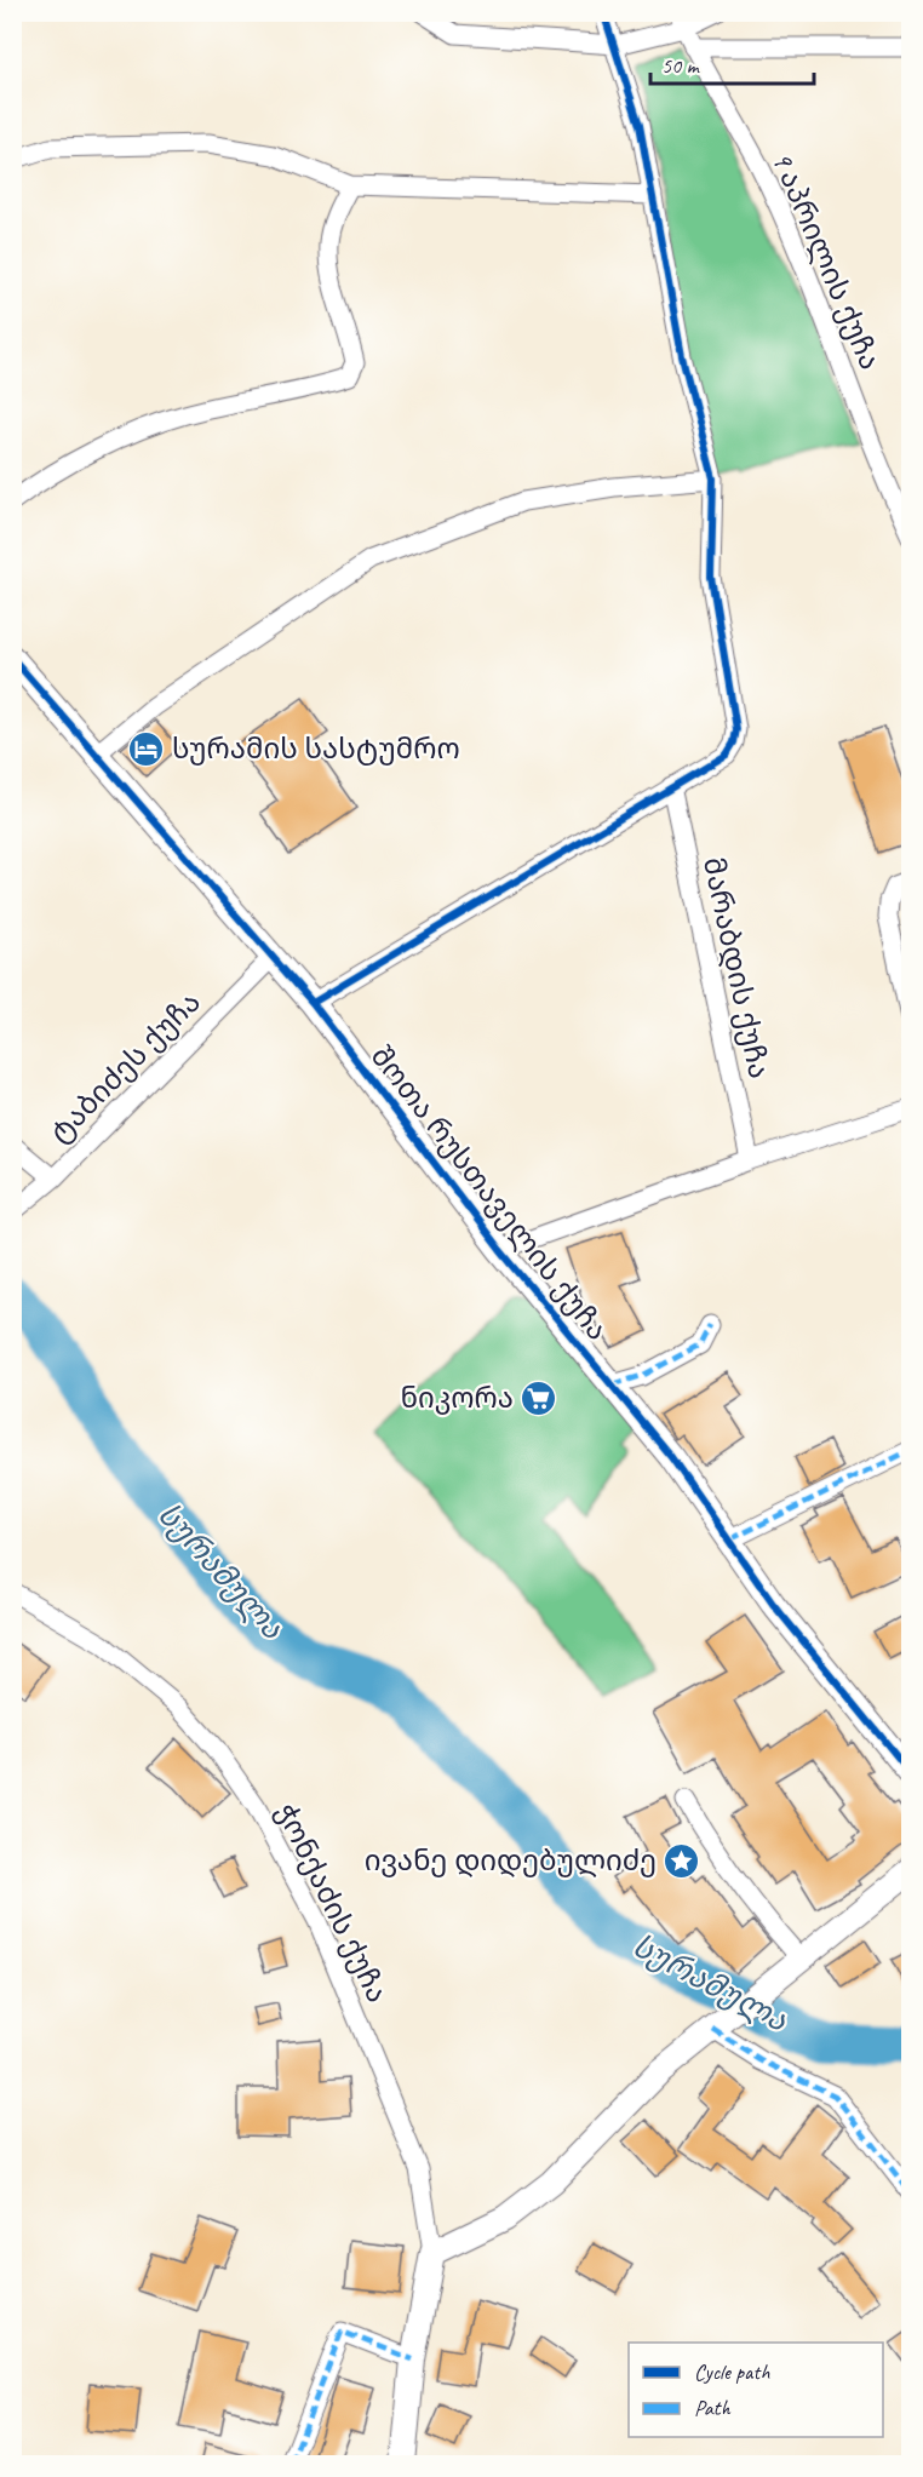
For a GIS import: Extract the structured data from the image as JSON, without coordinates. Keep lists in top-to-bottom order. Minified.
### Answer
{"streets":{"street":["9 აპრილის ქუჩა","მარაბდის ქუჩა","ტაბიძეს ქუჩა","შოთა რუსთაველის ქუჩა","ჭონქაძის ქუჩა"]},"crossings":[["ტაბიძეს ქუჩა","შოთა რუსთაველის ქუჩა"]],"water":["სურამულა"],"places":{"hotel":["სურამის სასტუმრო"],"supermarket":["ნიკორა"],"place":["ივანე დიდებულიძე"]},"legend":["Cycle path","Path"],"scale_bar":"50 m"}
